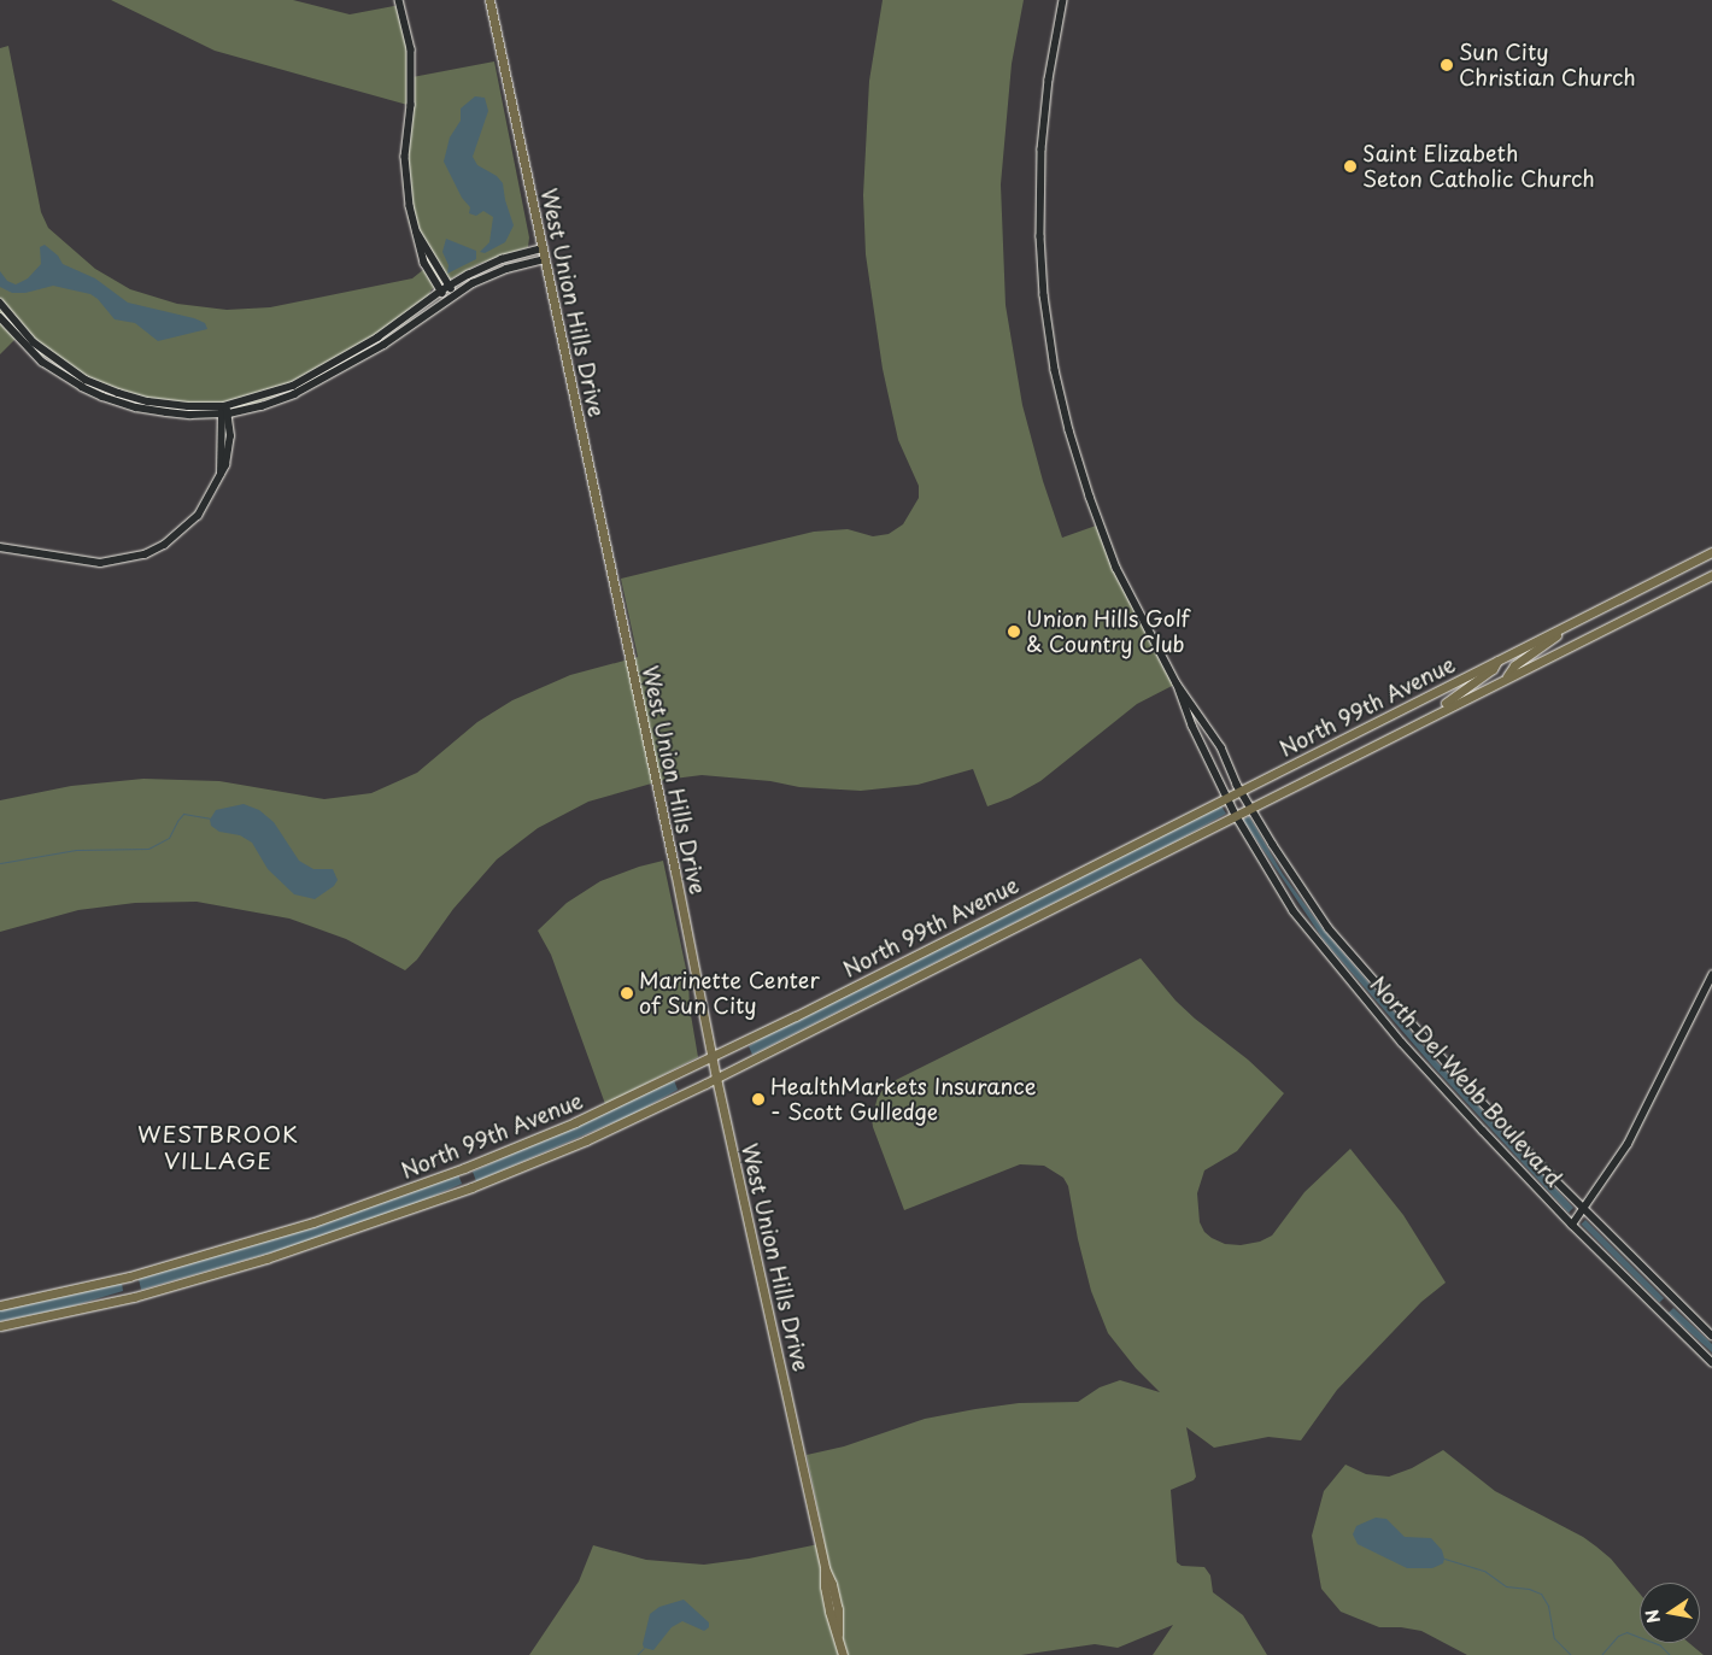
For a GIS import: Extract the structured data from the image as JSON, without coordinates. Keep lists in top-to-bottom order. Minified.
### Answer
{"streets":{"main road":["West Union Hills Drive","North 99th Avenue"],"street":["North Del Webb Boulevard"]},"crossings":[["West Union Hills Drive","North 99th Avenue"],["North 99th Avenue","North Del Webb Boulevard"]],"districts":["WESTBROOK VILLAGE"],"places":["Sun City Christian Church","Saint Elizabeth Seton Catholic Church","Union Hills Golf & Country Club","Marinette Center of Sun City","HealthMarkets Insurance - Scott Gulledge"],"north":"left"}
